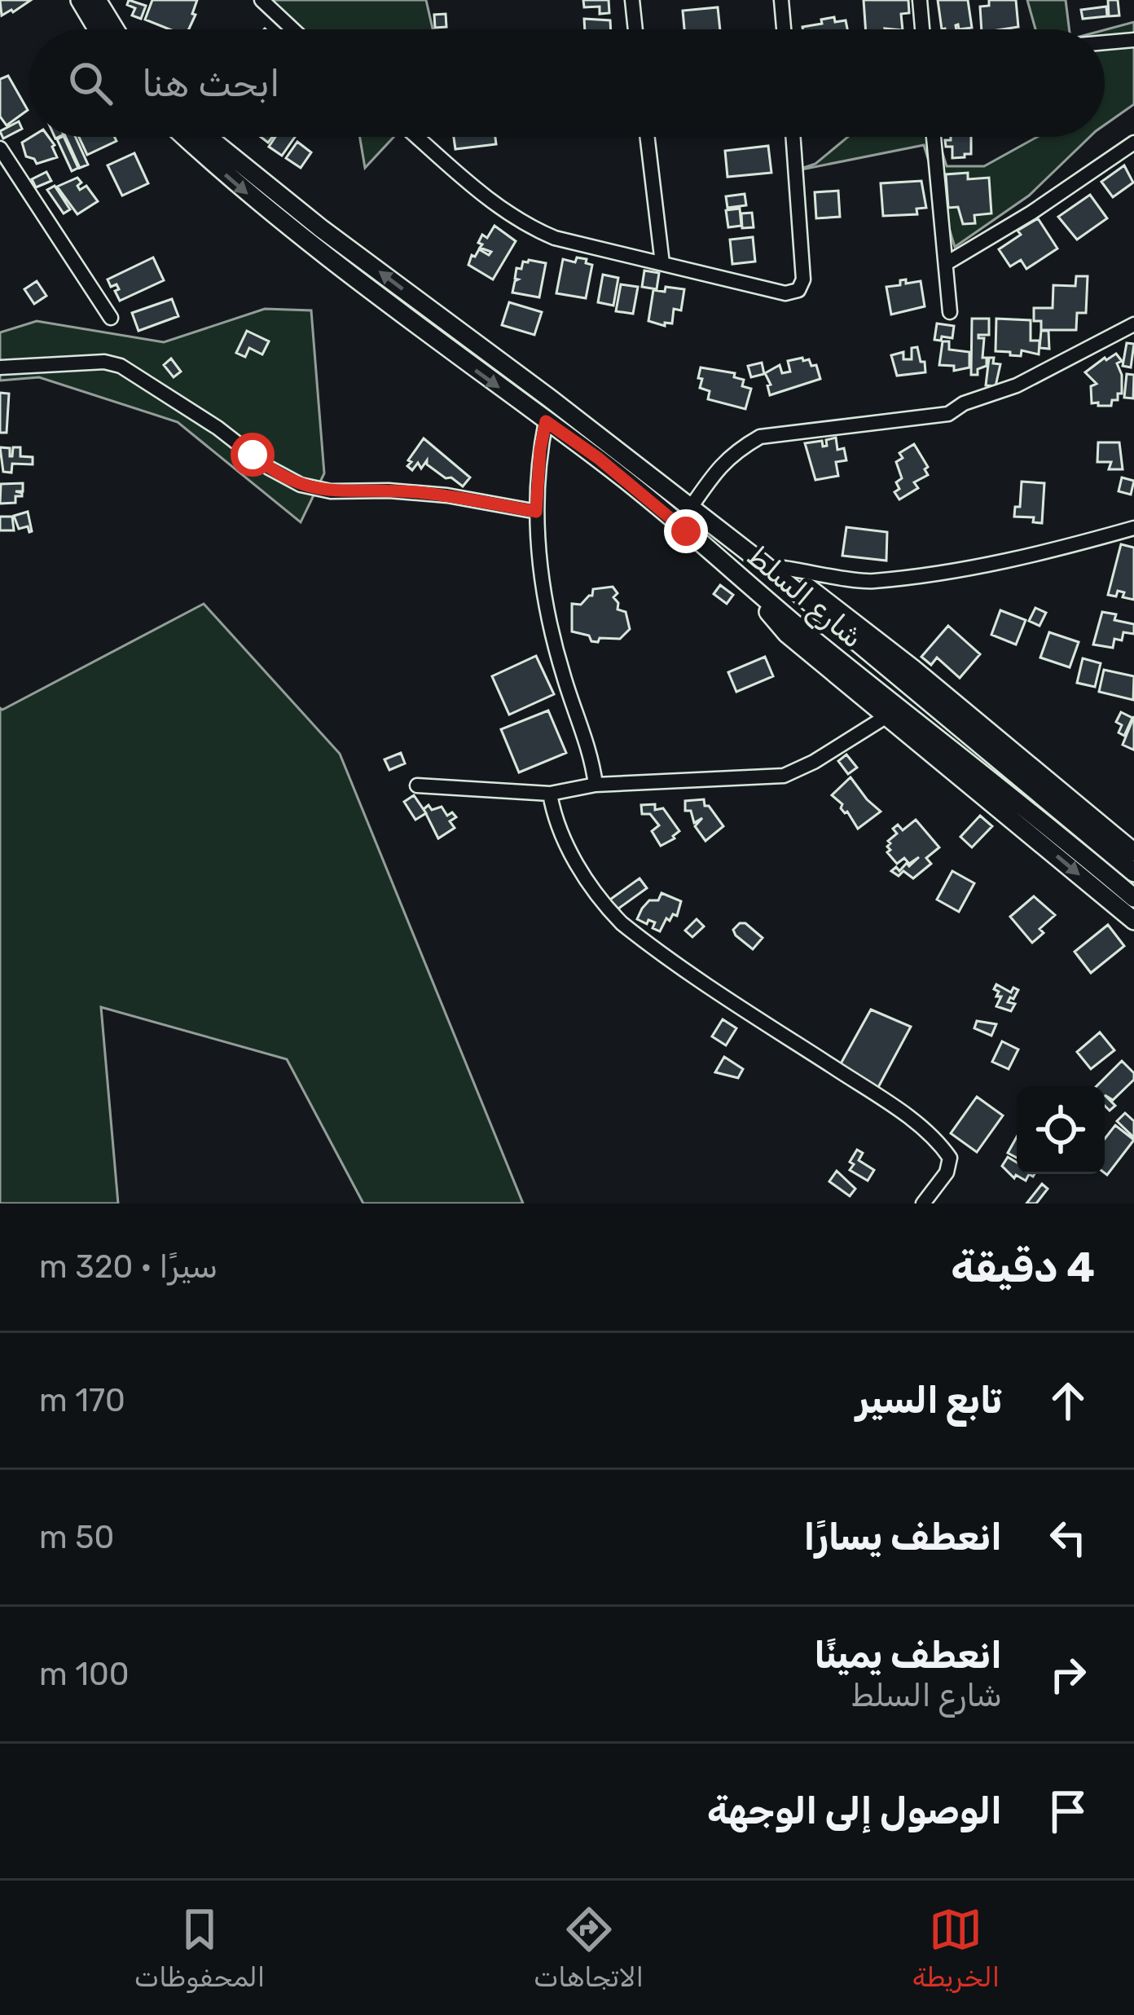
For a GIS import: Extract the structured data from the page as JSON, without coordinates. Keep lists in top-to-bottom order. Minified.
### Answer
{"streets":{"main road":["شارع السلط"]},"page":{"search":"ابحث هنا","heading":["4 دقيقة","سيرًا · 320 m"],"list":[["تابع السير","170 m"],["انعطف يسارًا","50 m"],["انعطف يمينًا","شارع السلط","100 m"],"الوصول إلى الوجهة"],"nav":["الخريطة","الاتجاهات","المحفوظات"]}}
